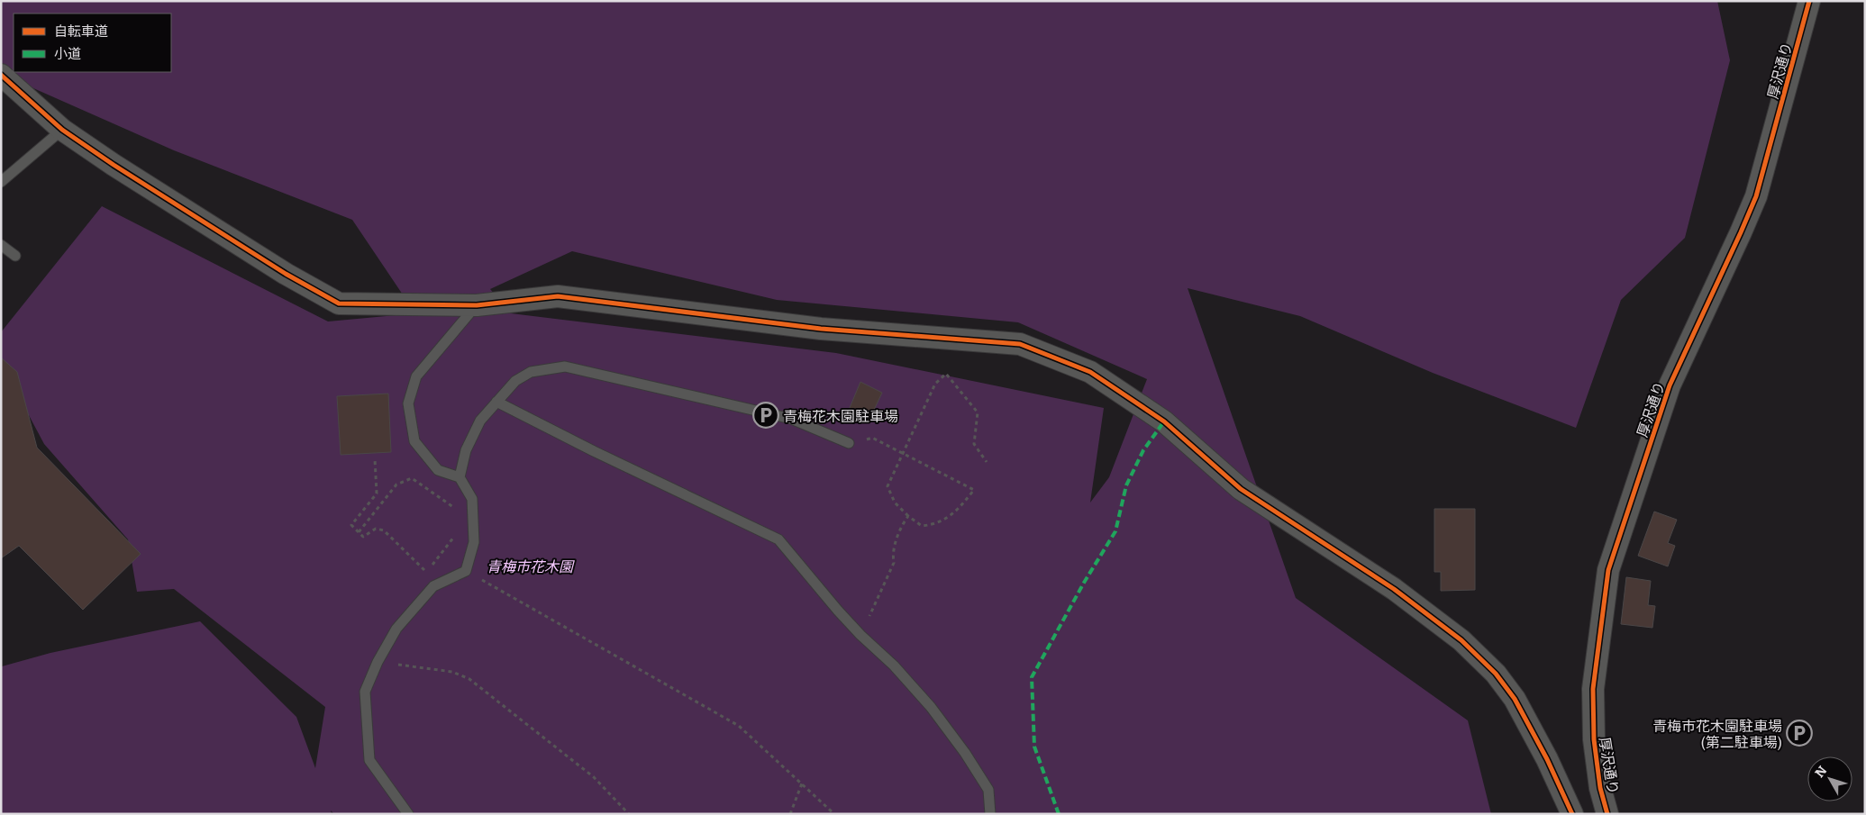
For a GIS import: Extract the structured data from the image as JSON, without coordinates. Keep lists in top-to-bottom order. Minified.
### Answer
{"streets":{"street":["厚沢通り"]},"parks":["青梅市花木園"],"places":{"parking":["青梅花木園駐車場","青梅市花木園駐車場 (第二駐車場)"]},"legend":["自転車道","小道"],"north":"top left"}
